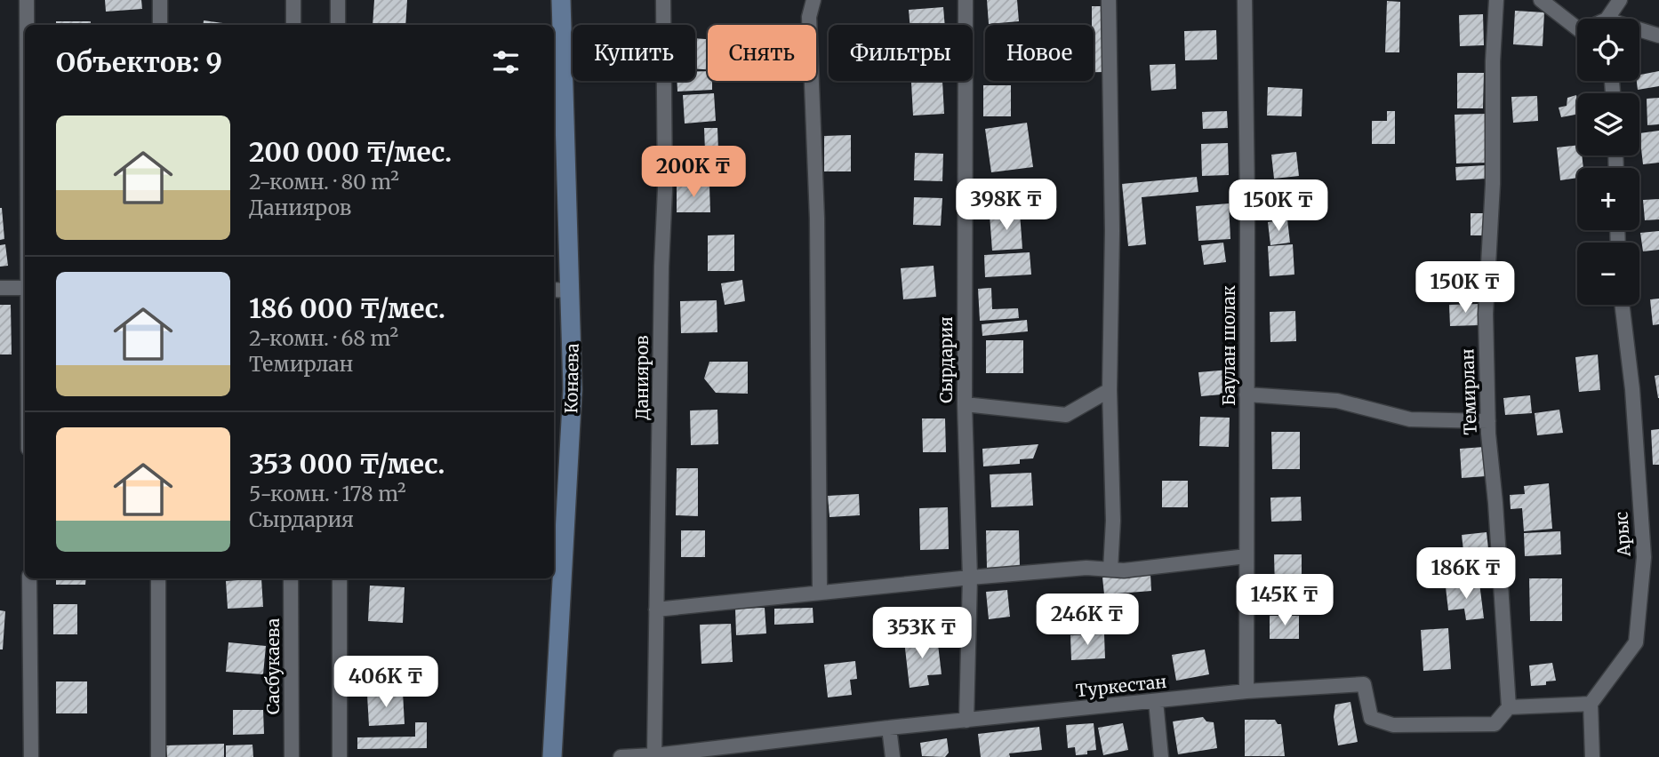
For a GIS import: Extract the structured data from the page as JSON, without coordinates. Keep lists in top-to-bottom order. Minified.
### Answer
{"streets":{"main road":["Конаева"],"street":["Баулан шолак","Сырдария","Данияров","Темирлан","Арыс","Сасбукаева","Туркестан"]},"crossings":[["Баулан шолак","Туркестан"],["Сырдария","Туркестан"],["Данияров","Туркестан"],["Темирлан","Туркестан"]],"page":{"map_buttons":["+","−"],"chip":["Купить","Снять","Фильтры","Новое"],"heading":"Объектов: 9","list":[{"name":"200 000 ₸/мес.","note":"2-комн. · 80 m² · Данияров"},{"name":"186 000 ₸/мес.","note":"2-комн. · 68 m² · Темирлан"},{"name":"353 000 ₸/мес.","note":"5-комн. · 178 m² · Сырдария"}],"price":["200K ₸","398K ₸","150K ₸","150K ₸","186K ₸","145K ₸","246K ₸","353K ₸","406K ₸"]}}
